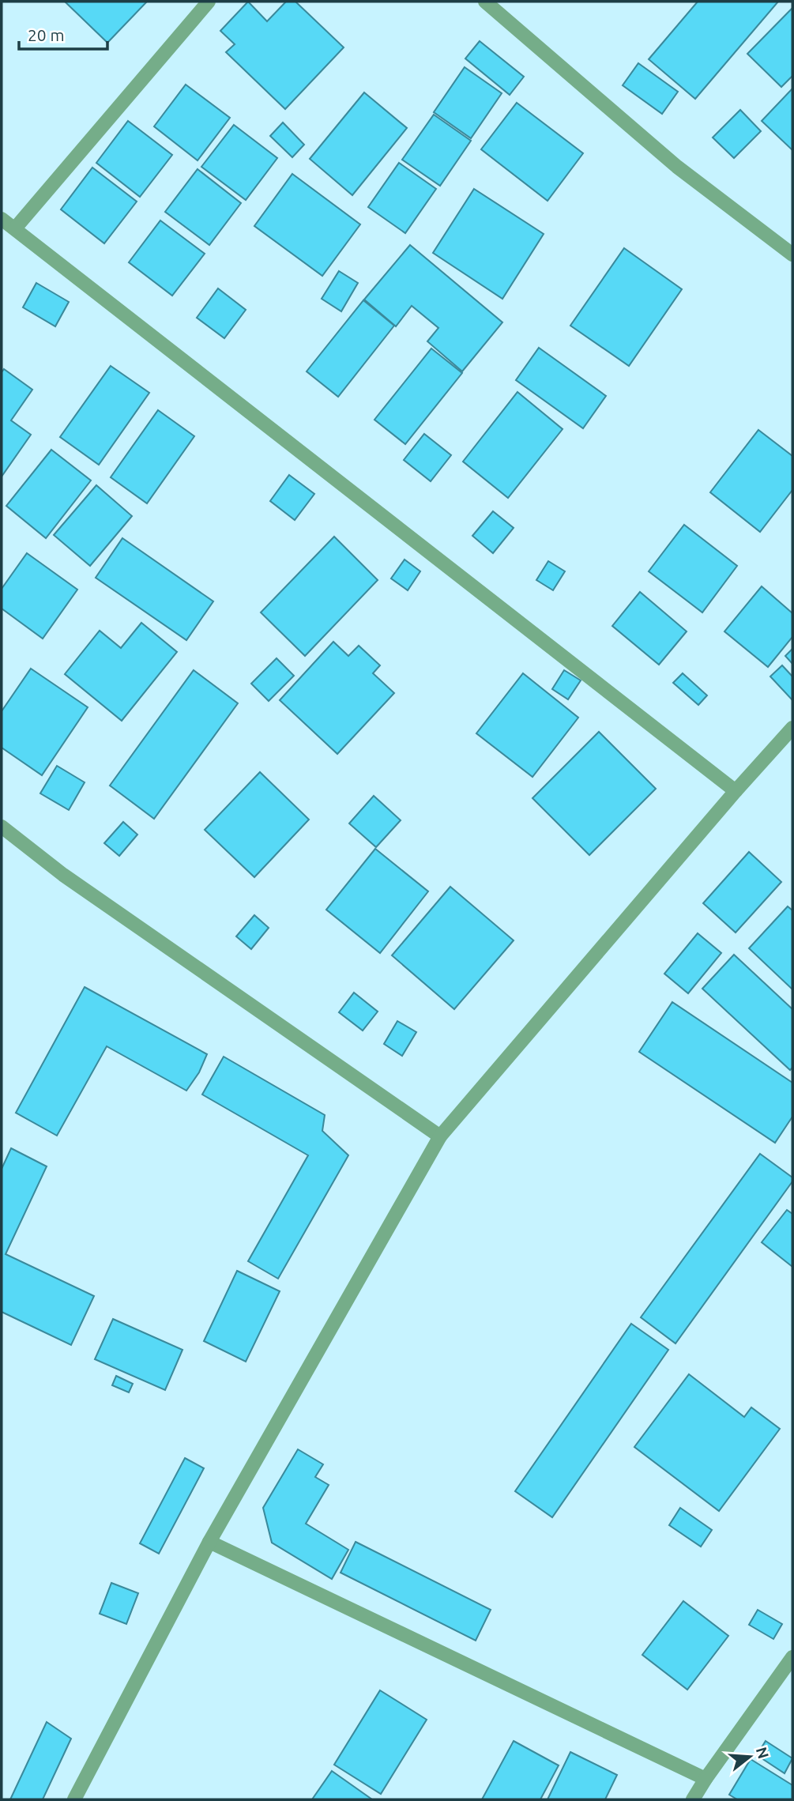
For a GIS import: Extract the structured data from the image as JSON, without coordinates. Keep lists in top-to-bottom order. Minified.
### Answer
{"scale_bar":"20 m","north":"right"}
